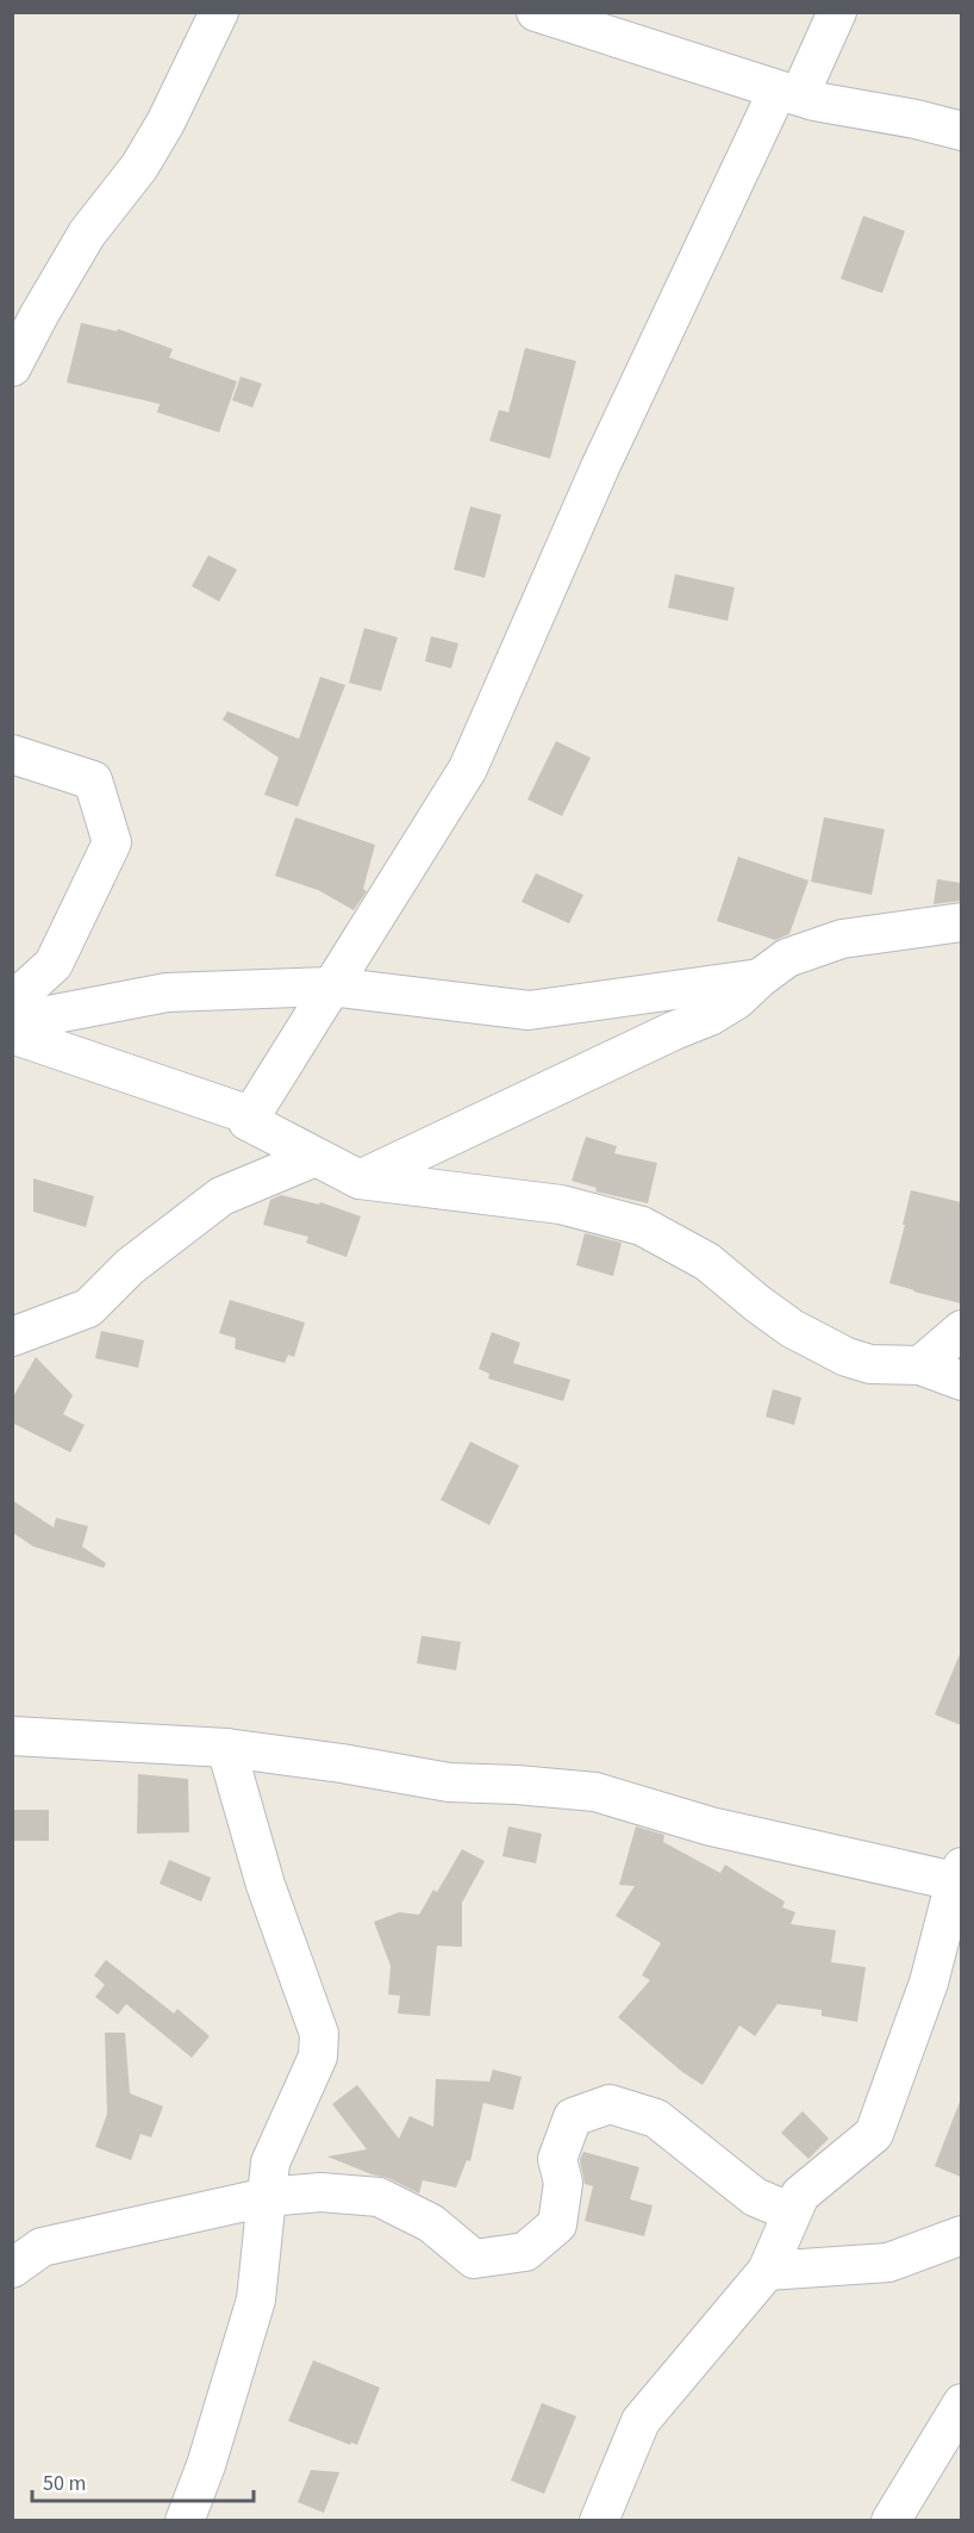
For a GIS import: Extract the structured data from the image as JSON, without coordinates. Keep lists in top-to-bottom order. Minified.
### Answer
{"scale_bar":"50 m"}
